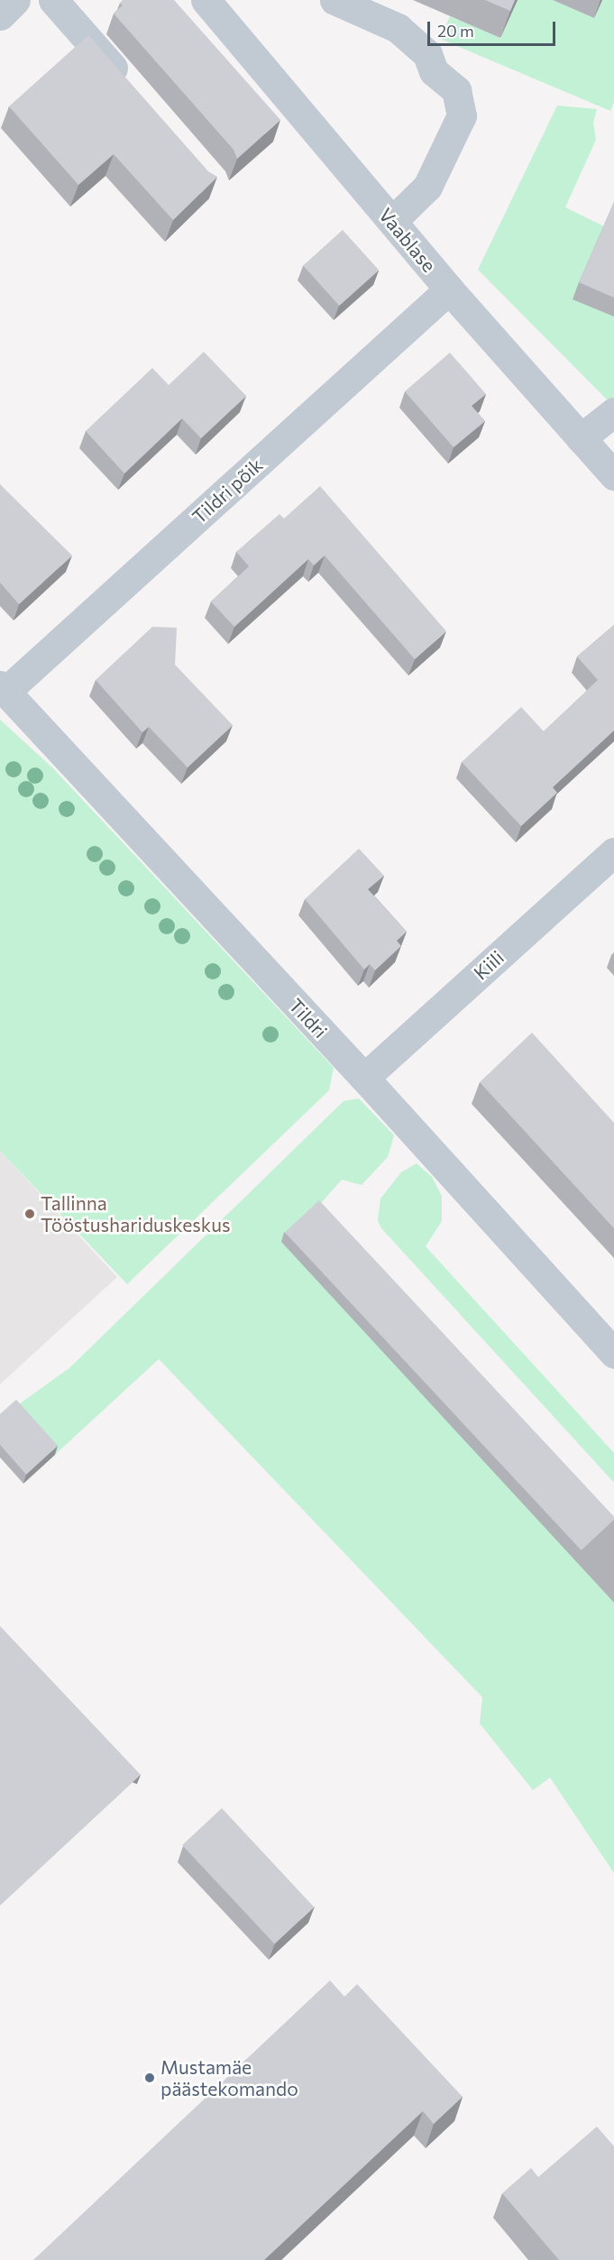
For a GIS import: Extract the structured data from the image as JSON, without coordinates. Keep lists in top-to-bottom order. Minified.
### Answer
{"streets":{"street":["Vaablase","Tildri põik","Kiili","Tildri"]},"crossings":[["Vaablase","Tildri põik"],["Tildri põik","Tildri"],["Kiili","Tildri"]],"places":["Tallinna Tööstushariduskeskus","Mustamäe päästekomando"],"scale_bar":"20 m"}
